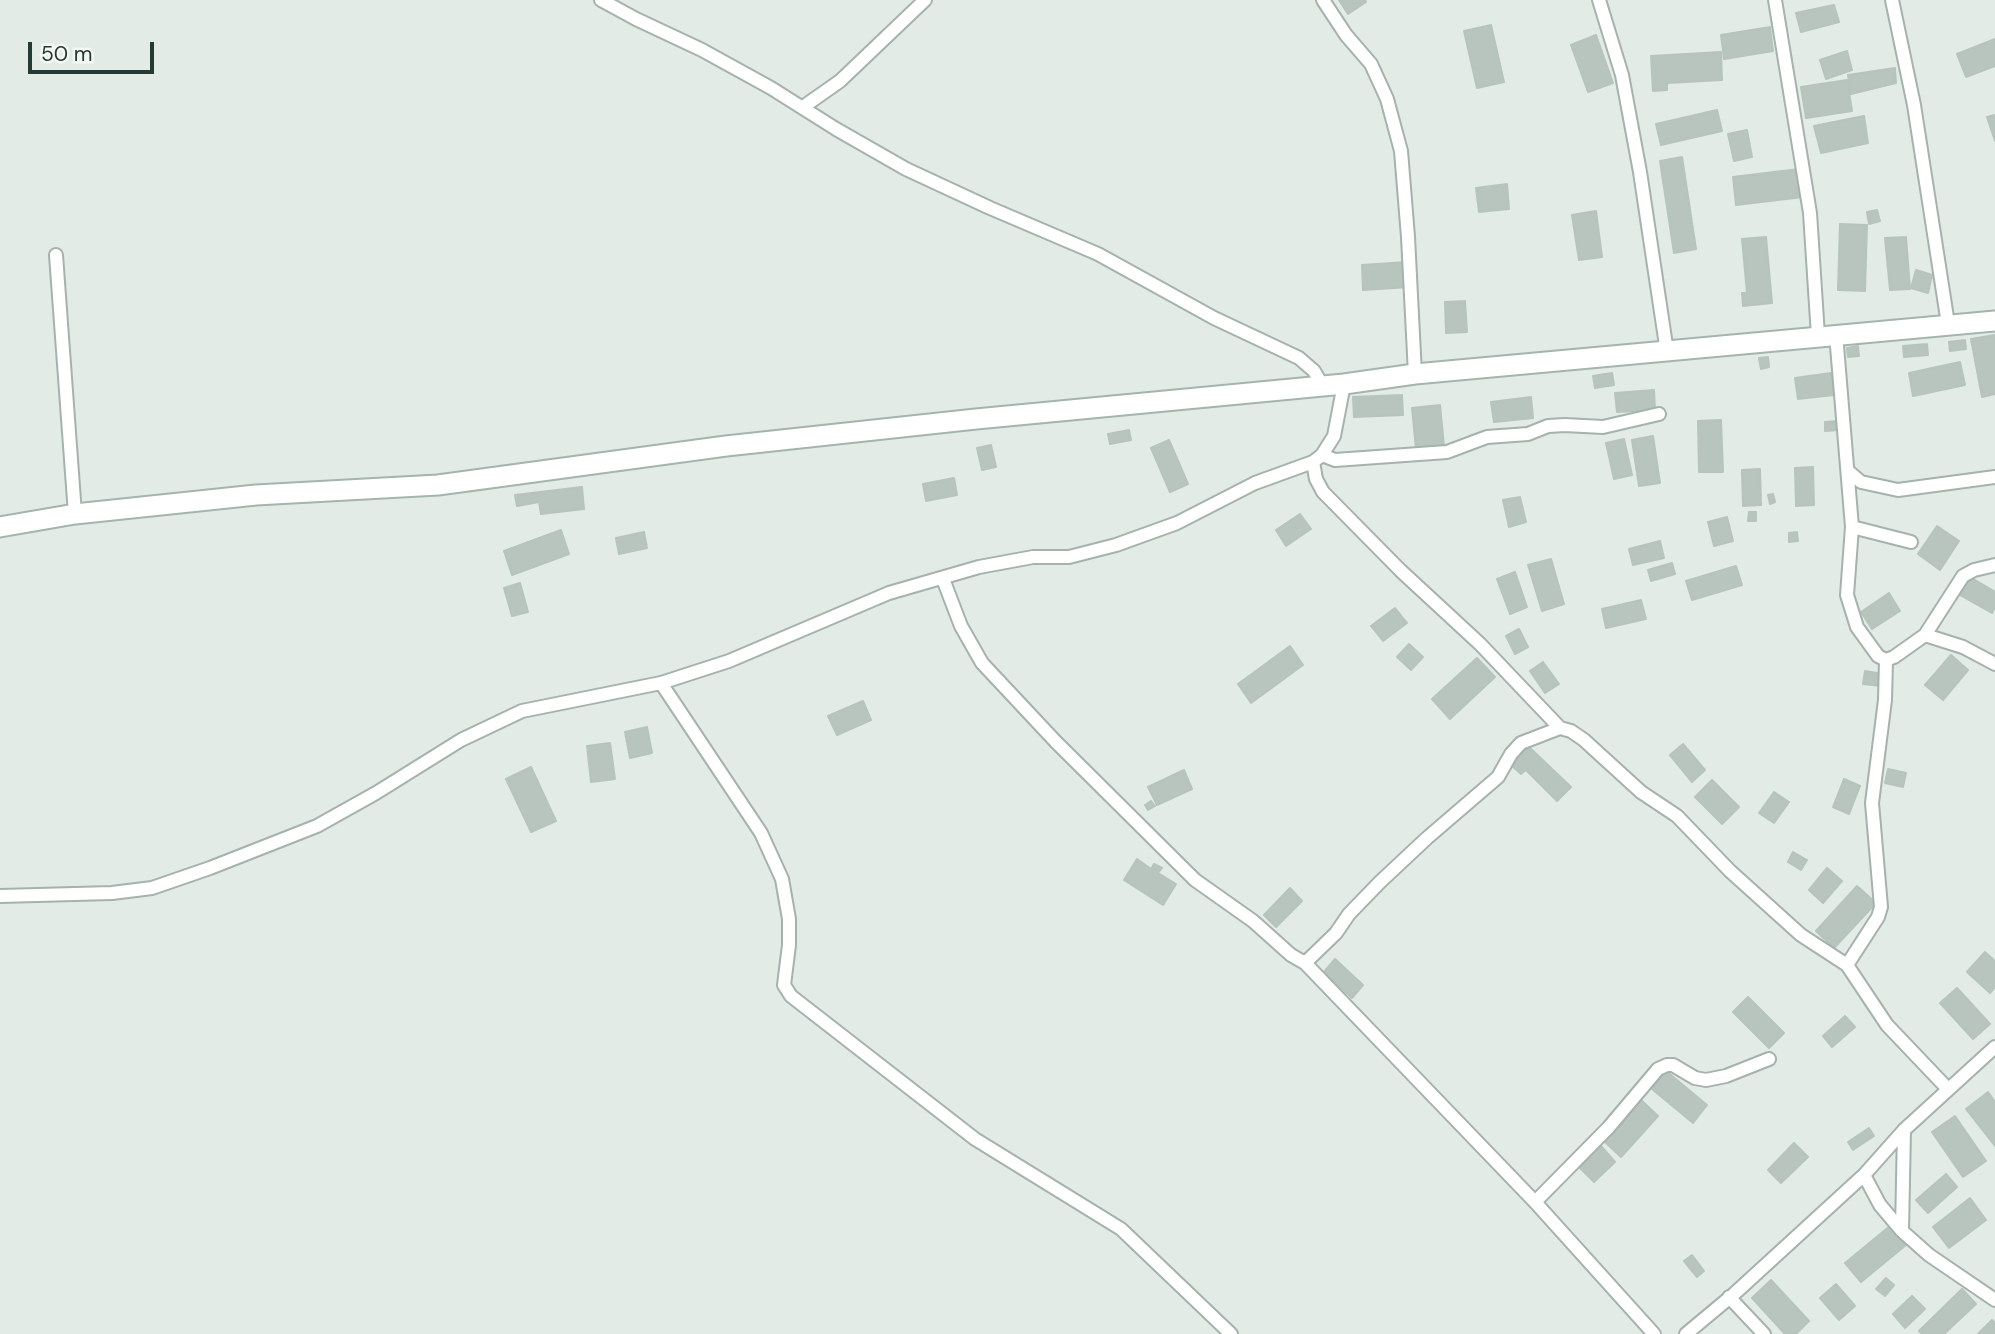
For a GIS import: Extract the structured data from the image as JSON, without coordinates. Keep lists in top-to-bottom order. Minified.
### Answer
{"scale_bar":"50 m"}
